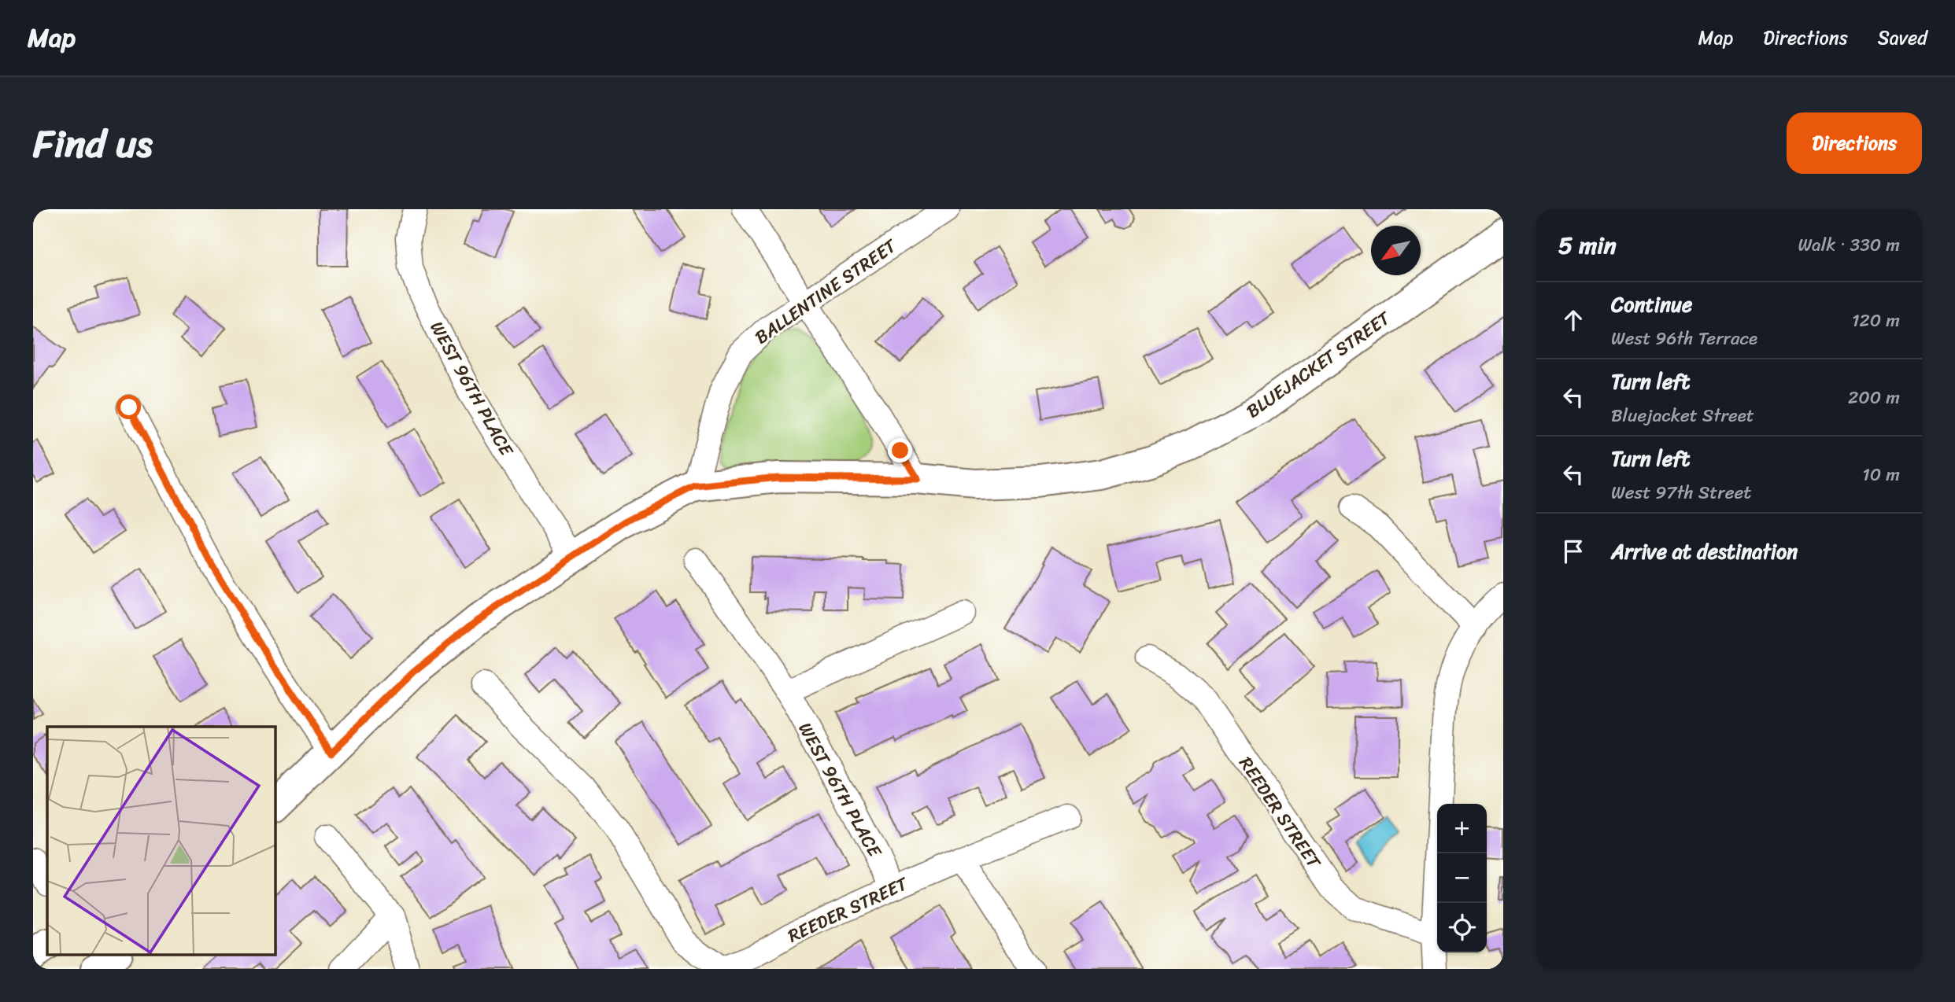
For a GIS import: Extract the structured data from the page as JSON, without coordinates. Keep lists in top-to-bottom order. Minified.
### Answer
{"streets":{"street":["BALLENTINE STREET","BLUEJACKET STREET","WEST 96TH PLACE","REEDER STREET"]},"crossings":[["BALLENTINE STREET","BLUEJACKET STREET"],["BLUEJACKET STREET","WEST 96TH PLACE"],["WEST 96TH PLACE","REEDER STREET"]],"north":"bottom left","page":{"header":"Map","nav":["Map","Directions","Saved"],"title":"Find us","buttons":"Directions","heading":["5 min","Walk · 330 m"],"list":[["Continue","West 96th Terrace","120 m"],["Turn left","Bluejacket Street","200 m"],["Turn left","West 97th Street","10 m"],"Arrive at destination"],"map_buttons":["+","−"]}}
